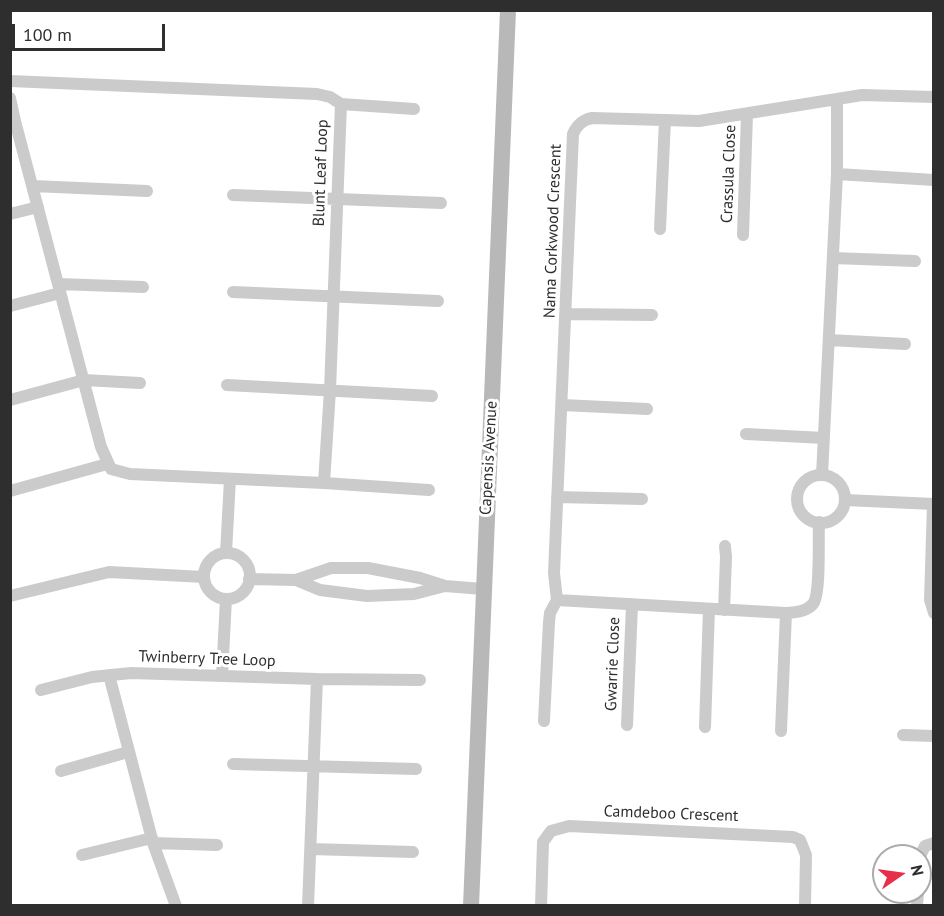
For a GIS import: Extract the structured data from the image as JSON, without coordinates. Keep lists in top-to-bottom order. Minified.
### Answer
{"streets":{"street":["Blunt Leaf Loop","Crassula Close","Nama Corkwood Crescent","Capensis Avenue","Twinberry Tree Loop","Gwarrie Close","Camdeboo Crescent"]},"crossings":[["Crassula Close","Nama Corkwood Crescent"]],"scale_bar":"100 m","north":"right"}
